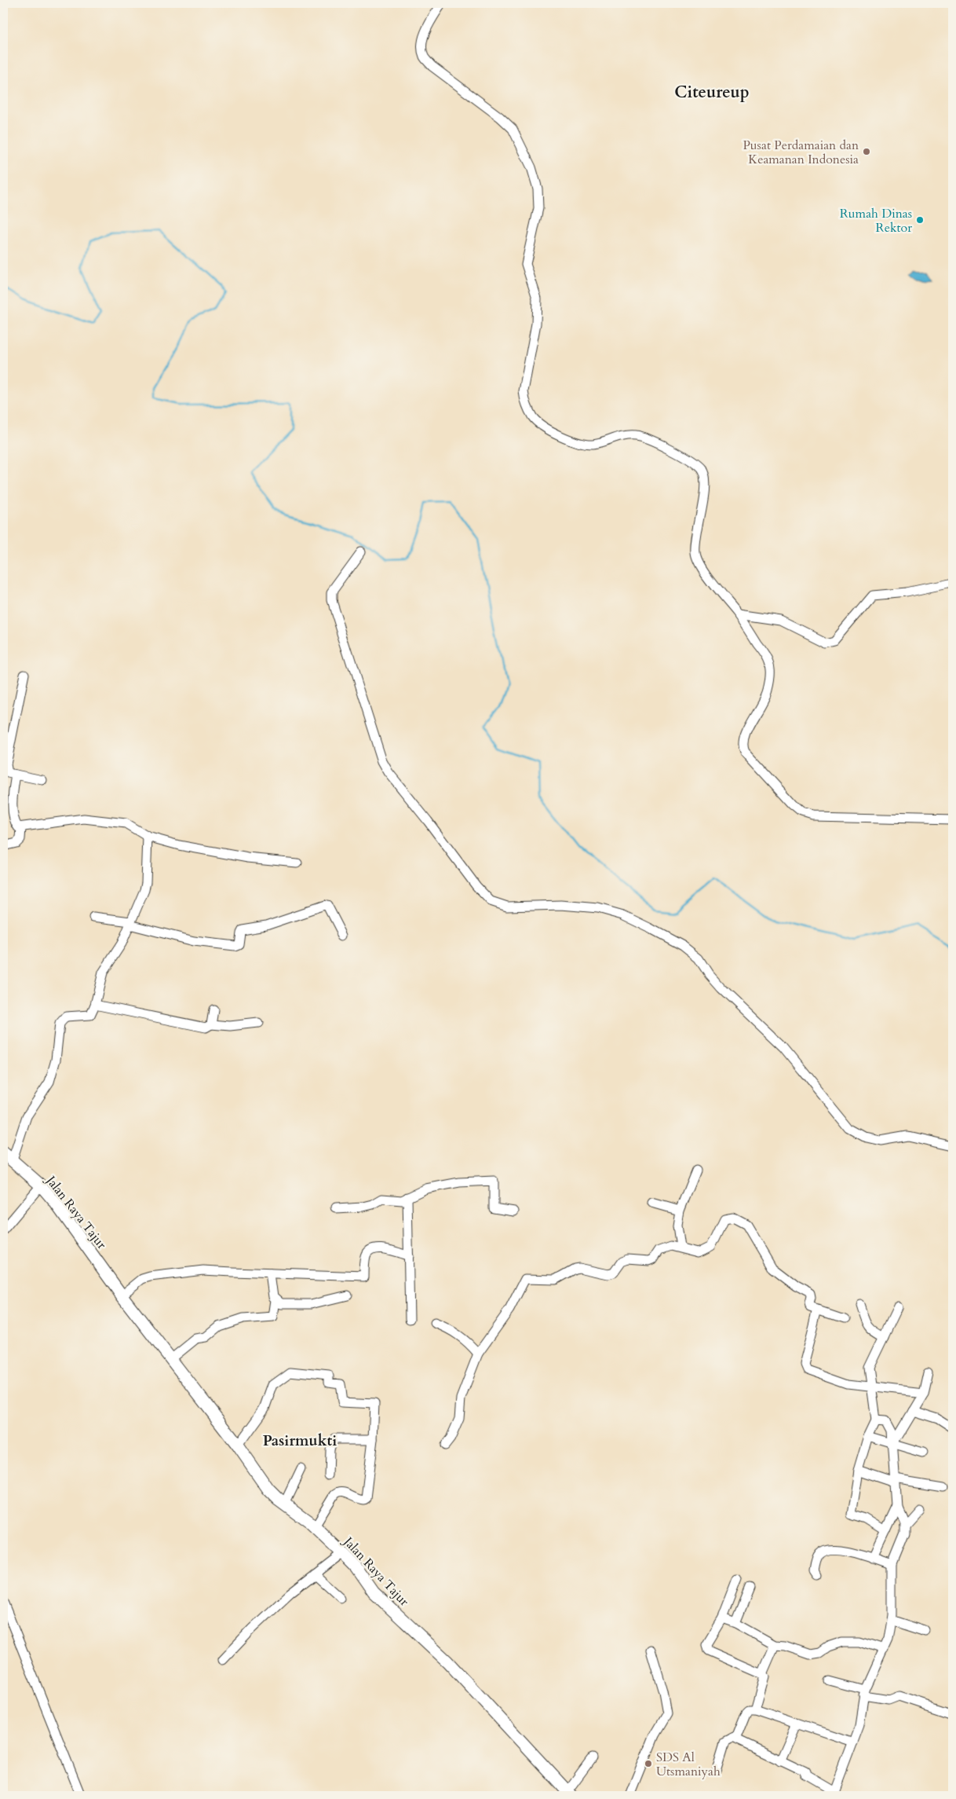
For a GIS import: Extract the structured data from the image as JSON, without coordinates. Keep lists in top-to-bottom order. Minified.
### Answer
{"streets":{"main road":["Jalan Raya Tajur"]},"districts":["Citeureup","Pasirmukti"],"places":["Pusat Perdamaian dan Keamanan Indonesia","Rumah Dinas Rektor","SDS Al Utsmaniyah"]}
